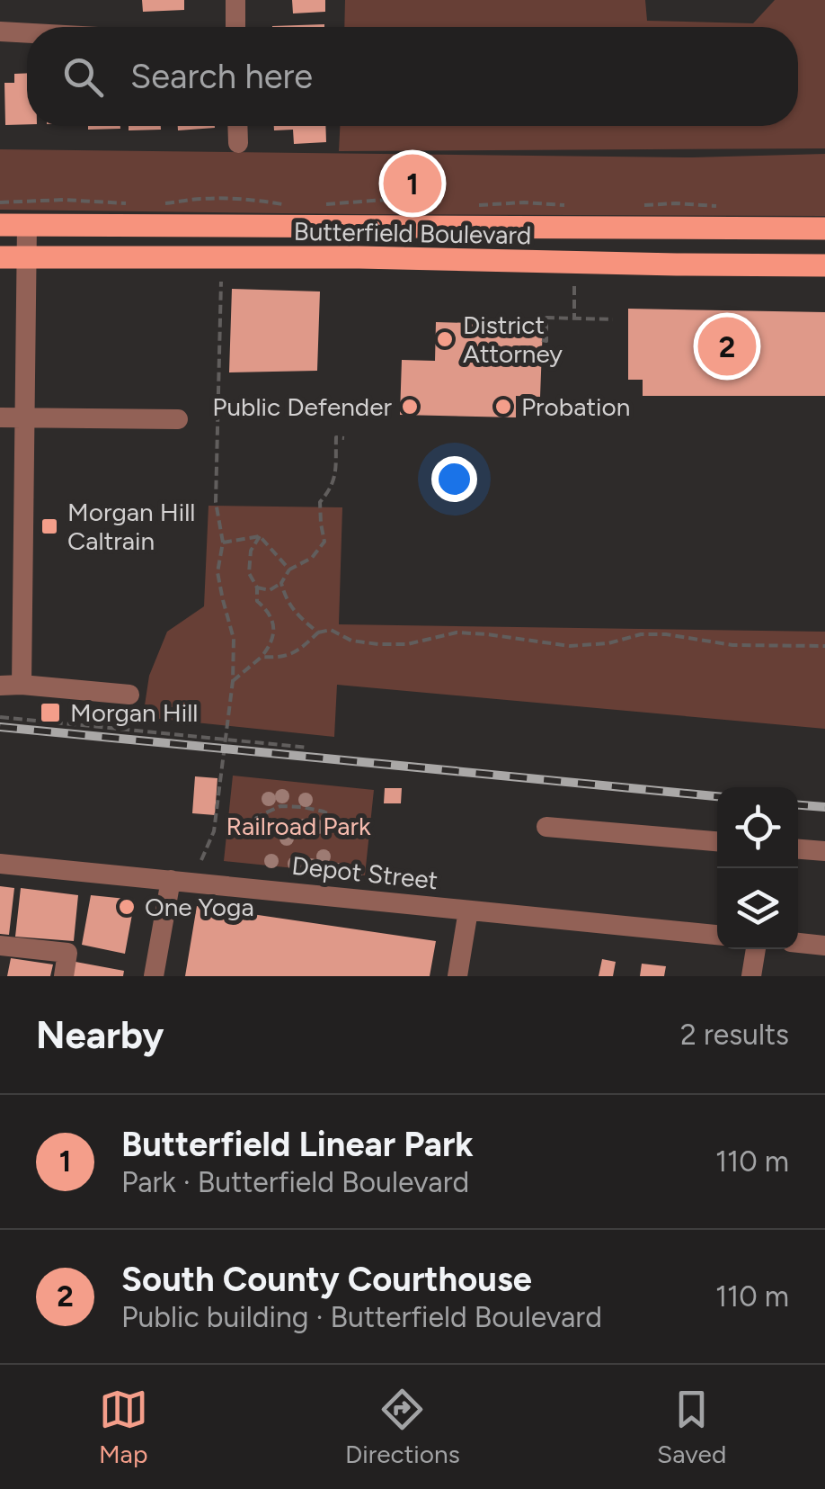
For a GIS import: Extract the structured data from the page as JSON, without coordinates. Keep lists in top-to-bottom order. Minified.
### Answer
{"streets":{"main road":["Butterfield Boulevard"],"street":["Depot Street"]},"parks":["Railroad Park"],"places":{"other":["District Attorney","Public Defender","Probation","One Yoga"],"transit":["Morgan Hill Caltrain","Morgan Hill"]},"page":{"search":"Search here","pins":["1","2"],"heading":["Nearby","2 results"],"list":[{"mark":"1","name":"Butterfield Linear Park","note":"Park · Butterfield Boulevard","value":"110 m"},{"mark":"2","name":"South County Courthouse","note":"Public building · Butterfield Boulevard","value":"110 m"}],"nav":["Map","Directions","Saved"]}}
